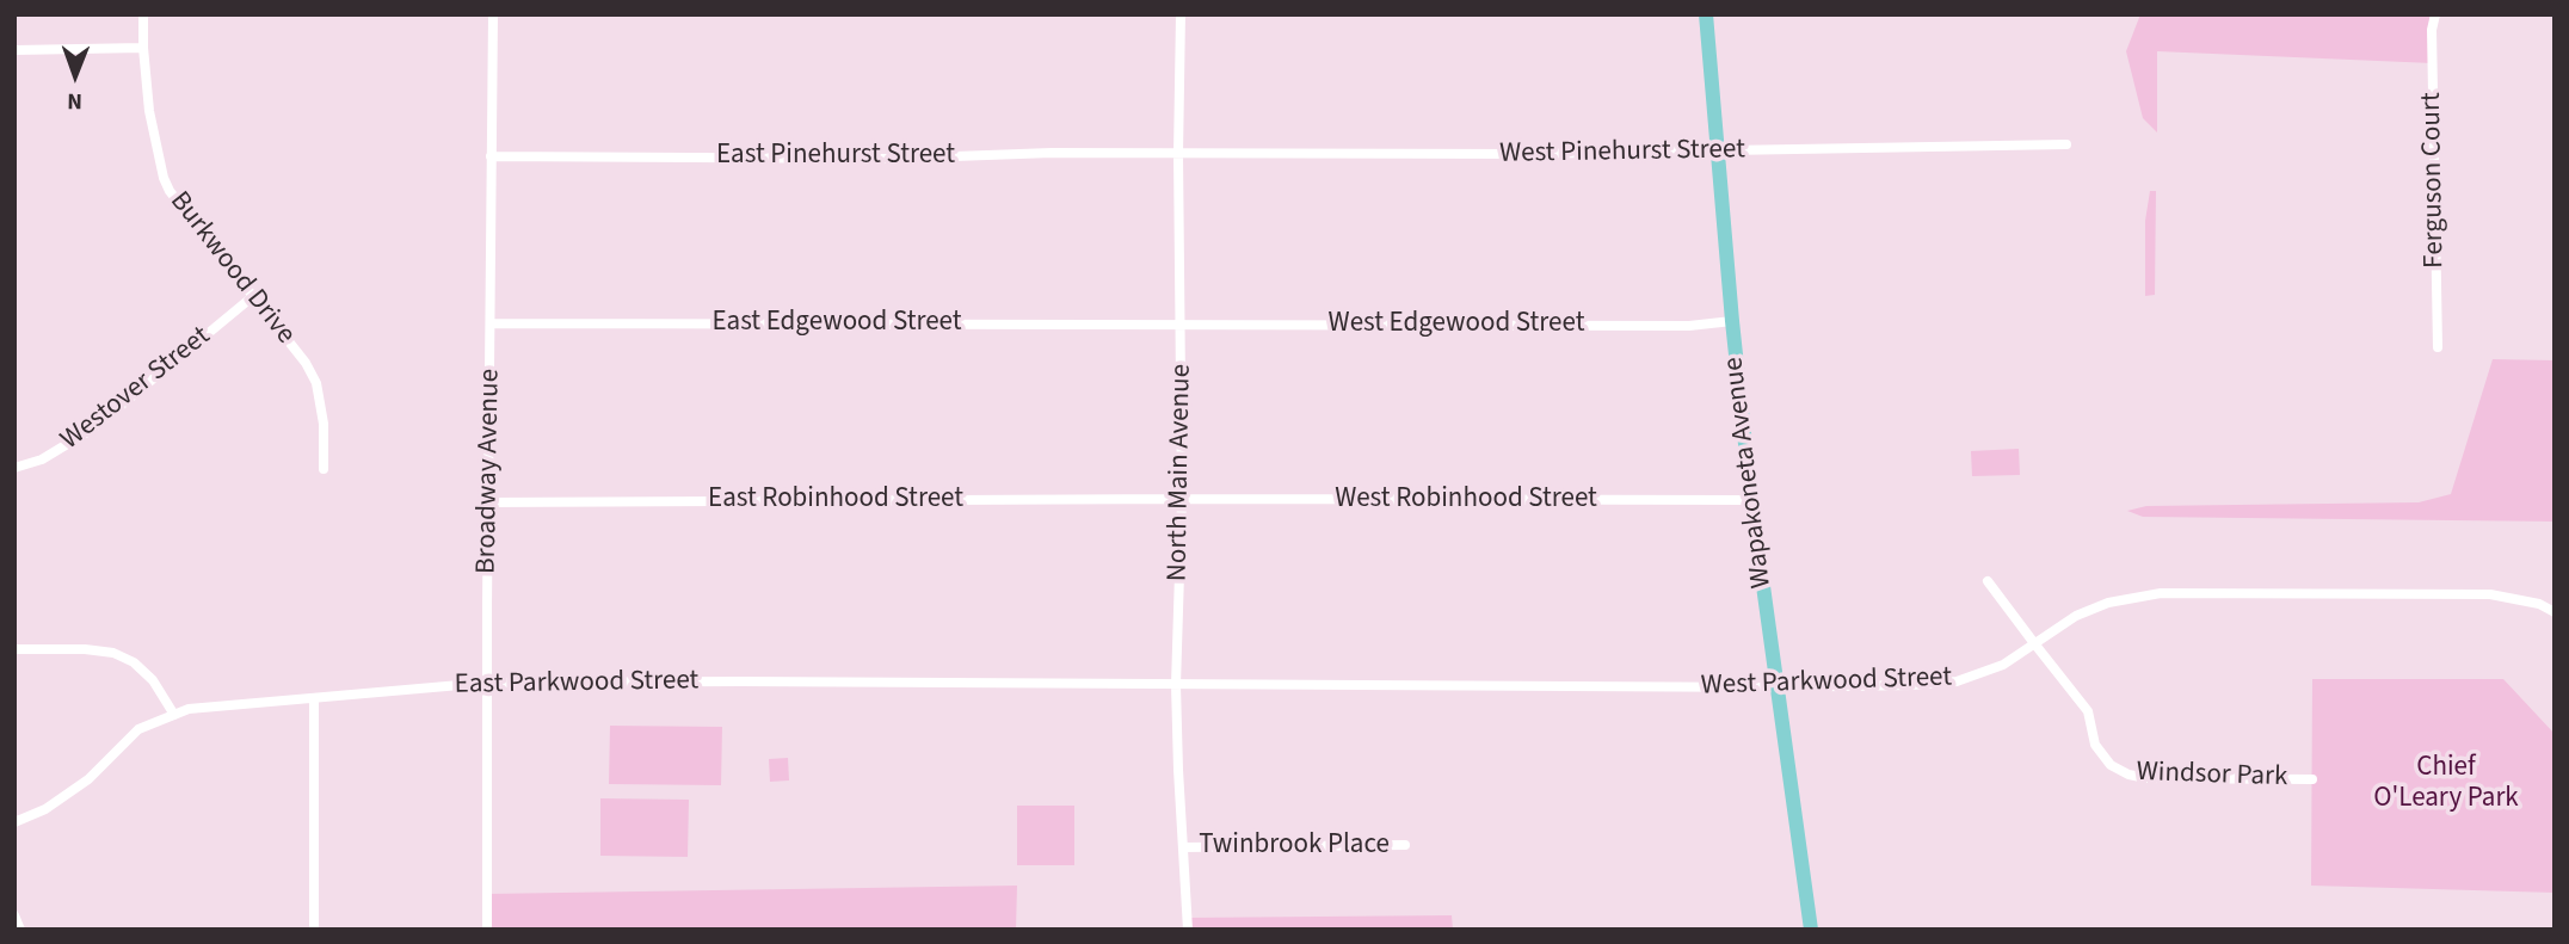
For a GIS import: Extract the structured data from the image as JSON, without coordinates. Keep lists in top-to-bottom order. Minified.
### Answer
{"streets":{"main road":["Wapakoneta Avenue"],"street":["West Pinehurst Street","East Pinehurst Street","Ferguson Court","Burkwood Drive","East Edgewood Street","West Edgewood Street","Westover Street","Broadway Avenue","North Main Avenue","East Robinhood Street","West Robinhood Street","West Parkwood Street","East Parkwood Street","Windsor Park","Twinbrook Place"]},"crossings":[["West Pinehurst Street","East Pinehurst Street"],["West Pinehurst Street","North Main Avenue"],["West Pinehurst Street","Wapakoneta Avenue"],["East Pinehurst Street","Broadway Avenue"],["East Pinehurst Street","North Main Avenue"],["Burkwood Drive","Westover Street"],["East Edgewood Street","West Edgewood Street"],["East Edgewood Street","Broadway Avenue"],["East Edgewood Street","North Main Avenue"],["West Edgewood Street","North Main Avenue"],["West Edgewood Street","Wapakoneta Avenue"],["Broadway Avenue","East Robinhood Street"],["Broadway Avenue","East Parkwood Street"],["North Main Avenue","East Robinhood Street"],["North Main Avenue","West Robinhood Street"],["North Main Avenue","West Parkwood Street"],["North Main Avenue","East Parkwood Street"],["North Main Avenue","Twinbrook Place"],["Wapakoneta Avenue","West Robinhood Street"],["Wapakoneta Avenue","West Parkwood Street"],["East Robinhood Street","West Robinhood Street"],["West Parkwood Street","East Parkwood Street"],["West Parkwood Street","Windsor Park"]],"parks":["Chief O'Leary Park"],"north":"bottom"}
